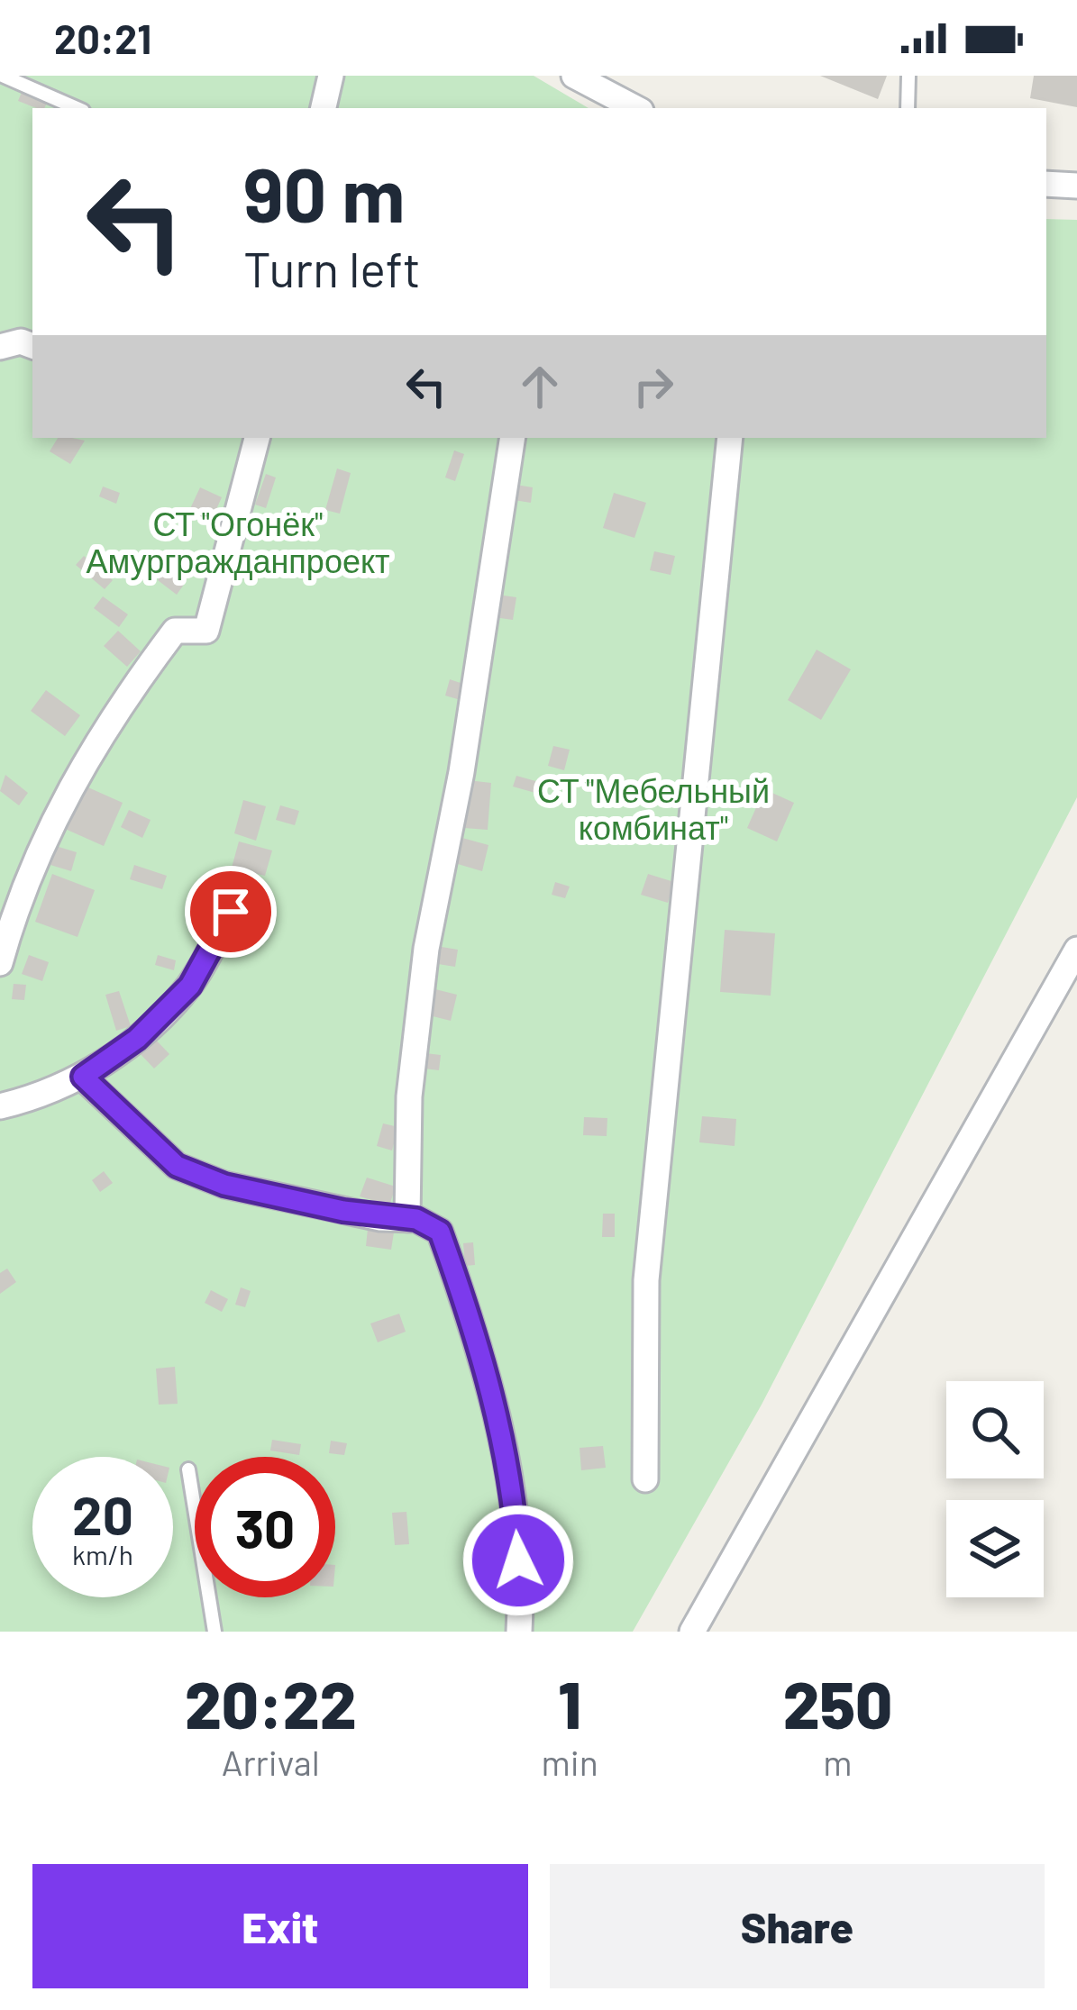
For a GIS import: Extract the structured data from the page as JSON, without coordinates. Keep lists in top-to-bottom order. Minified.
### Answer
{"parks":["СТ \"Огонёк\" Амургражданпроект","СТ \"Мебельный комбинат\""],"page":{"status":"20:21","turn":["90 m","Turn left"],"speed":"20 km/h","limit":"30","eta":["20:22","Arrival","1","min","250","m"],"buttons":["Exit","Share"]}}
